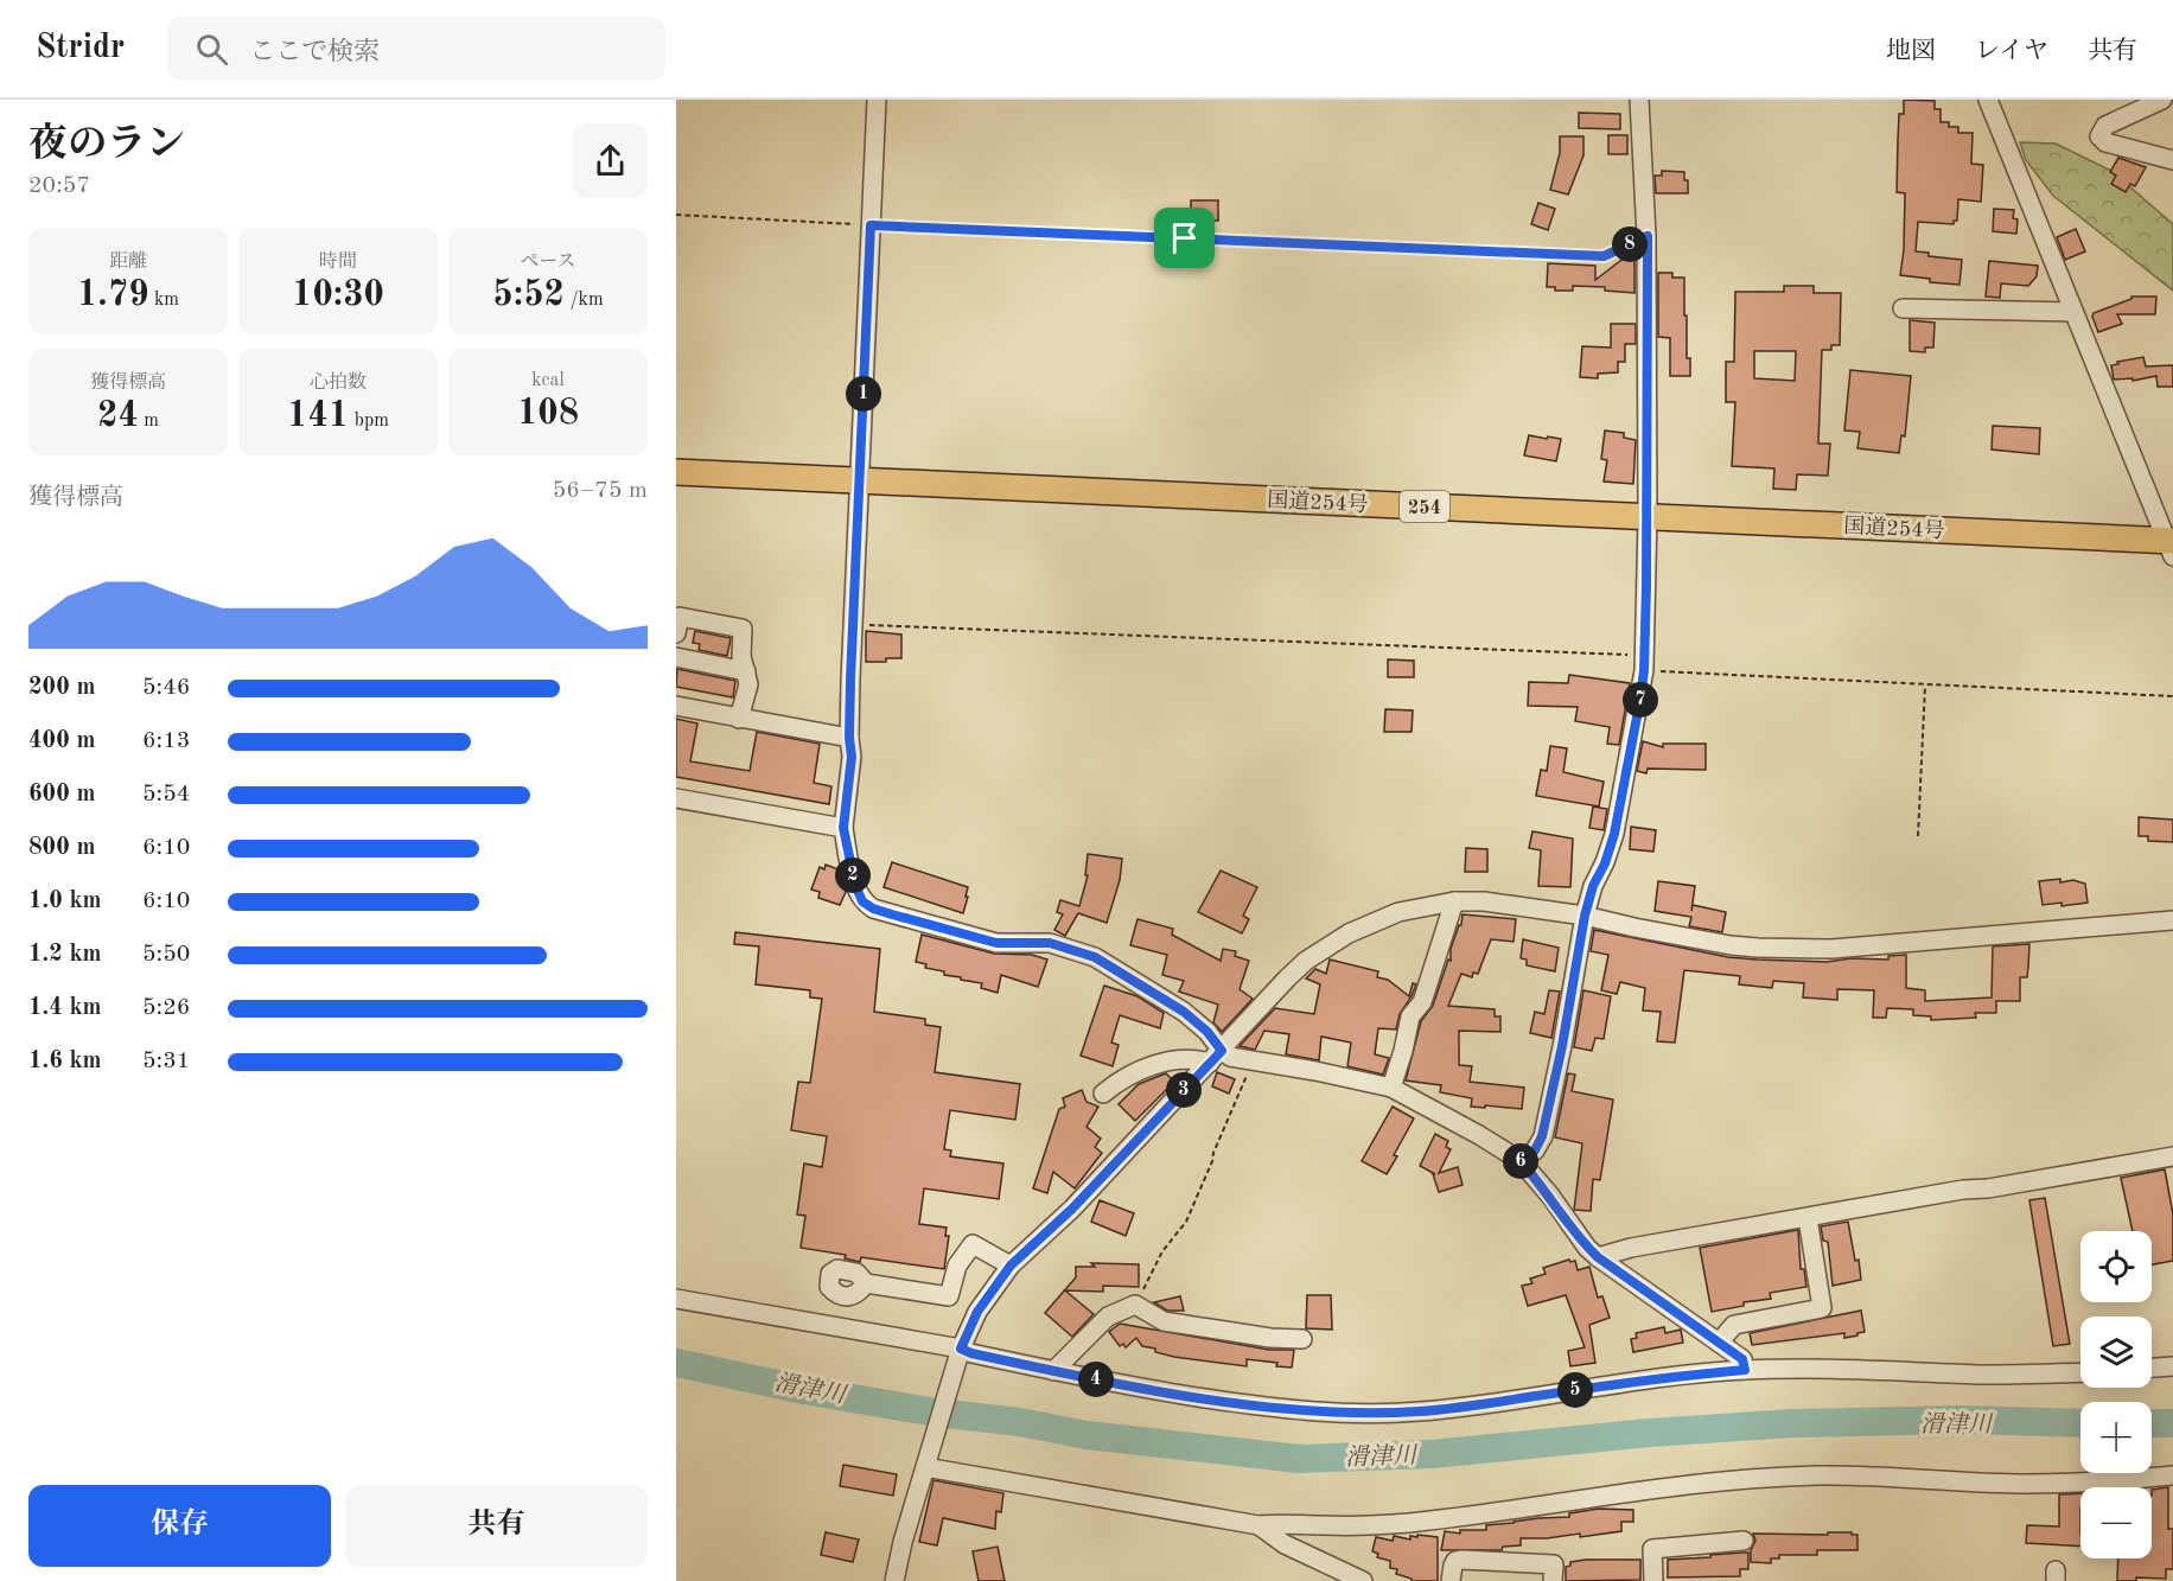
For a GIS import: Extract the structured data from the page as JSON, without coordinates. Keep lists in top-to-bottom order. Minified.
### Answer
{"streets":{"highway":["国道254号","254"]},"water":["滑津川"],"page":{"header":"Stridr","search":"ここで検索","nav":["地図","レイヤ","共有"],"heading":["夜のラン","20:57"],"stats":[["距離","1.79 km"],["時間","10:30"],["ペース","5:52 /km"],["獲得標高","24 m"],["心拍数","141 bpm"],["kcal","108"]],"pins":["8","1","7","2","3","6","4","5"],"chart":["獲得標高","56–75 m"],"list":[{"name":"200 m","note":"5:46"},{"name":"400 m","note":"6:13"},{"name":"600 m","note":"5:54"},{"name":"800 m","note":"6:10"},{"name":"1.0 km","note":"6:10"},{"name":"1.2 km","note":"5:50"},{"name":"1.4 km","note":"5:26"},{"name":"1.6 km","note":"5:31"}],"map_buttons":["+","−"],"buttons":["保存","共有"]}}
